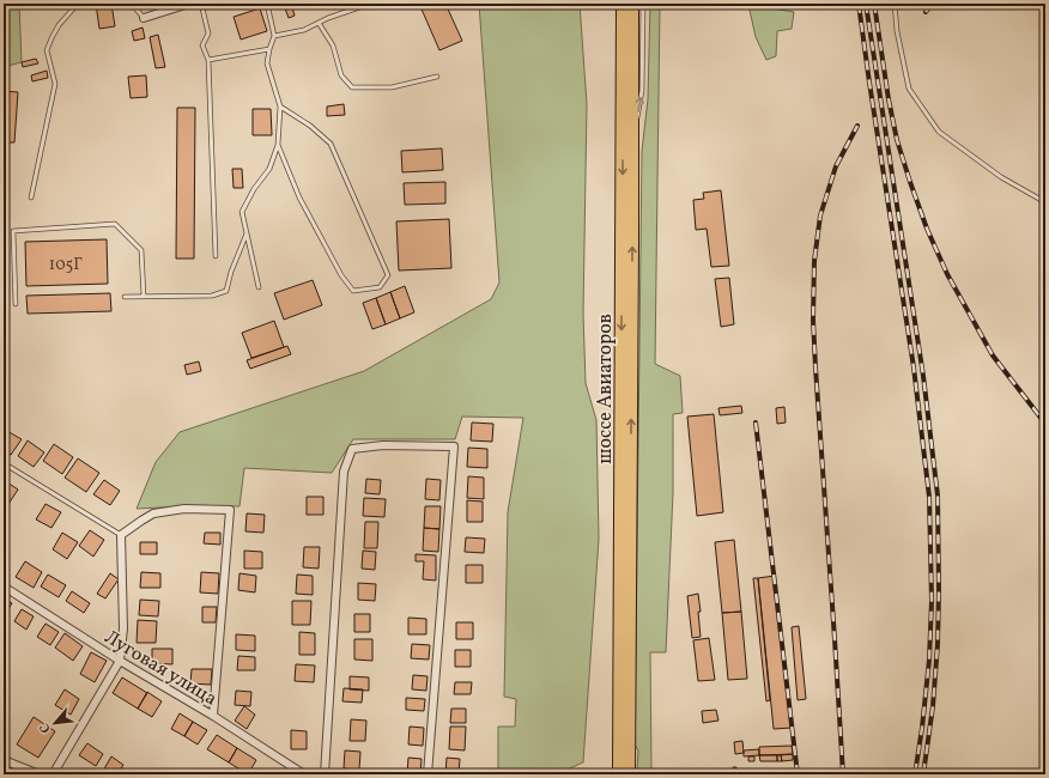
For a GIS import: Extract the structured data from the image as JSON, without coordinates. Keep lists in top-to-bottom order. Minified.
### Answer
{"streets":{"main road":["шоссе Авиаторов"],"street":["Луговая улица"]},"house_numbers":["105Г"],"north":"bottom left"}
